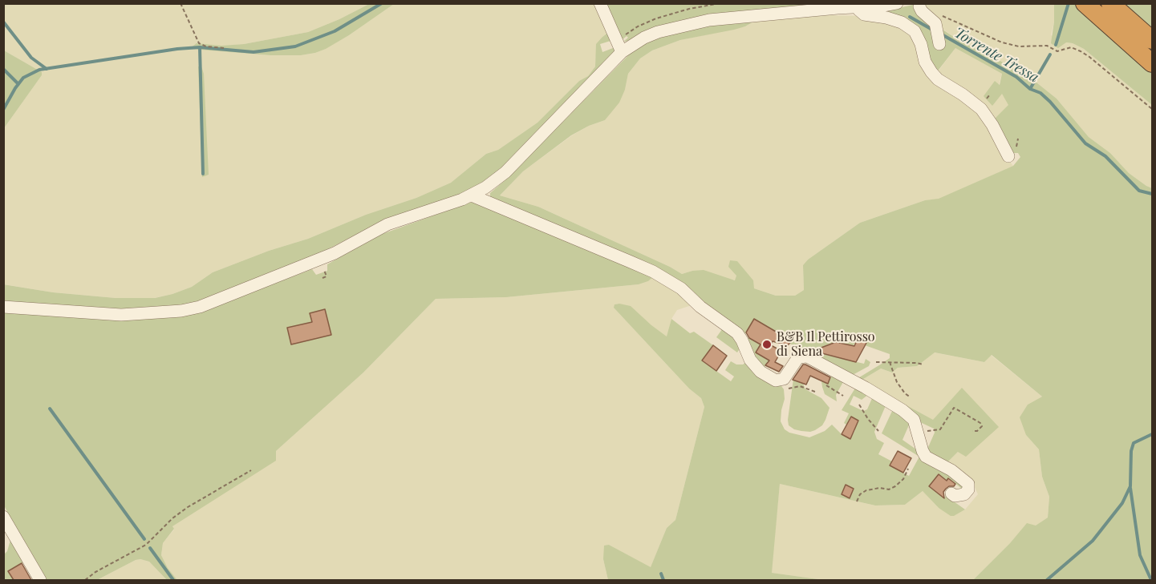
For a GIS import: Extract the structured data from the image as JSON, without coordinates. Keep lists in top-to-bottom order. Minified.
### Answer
{"water":["Torrente Tressa"],"places":["B&B Il Pettirosso di Siena"]}
